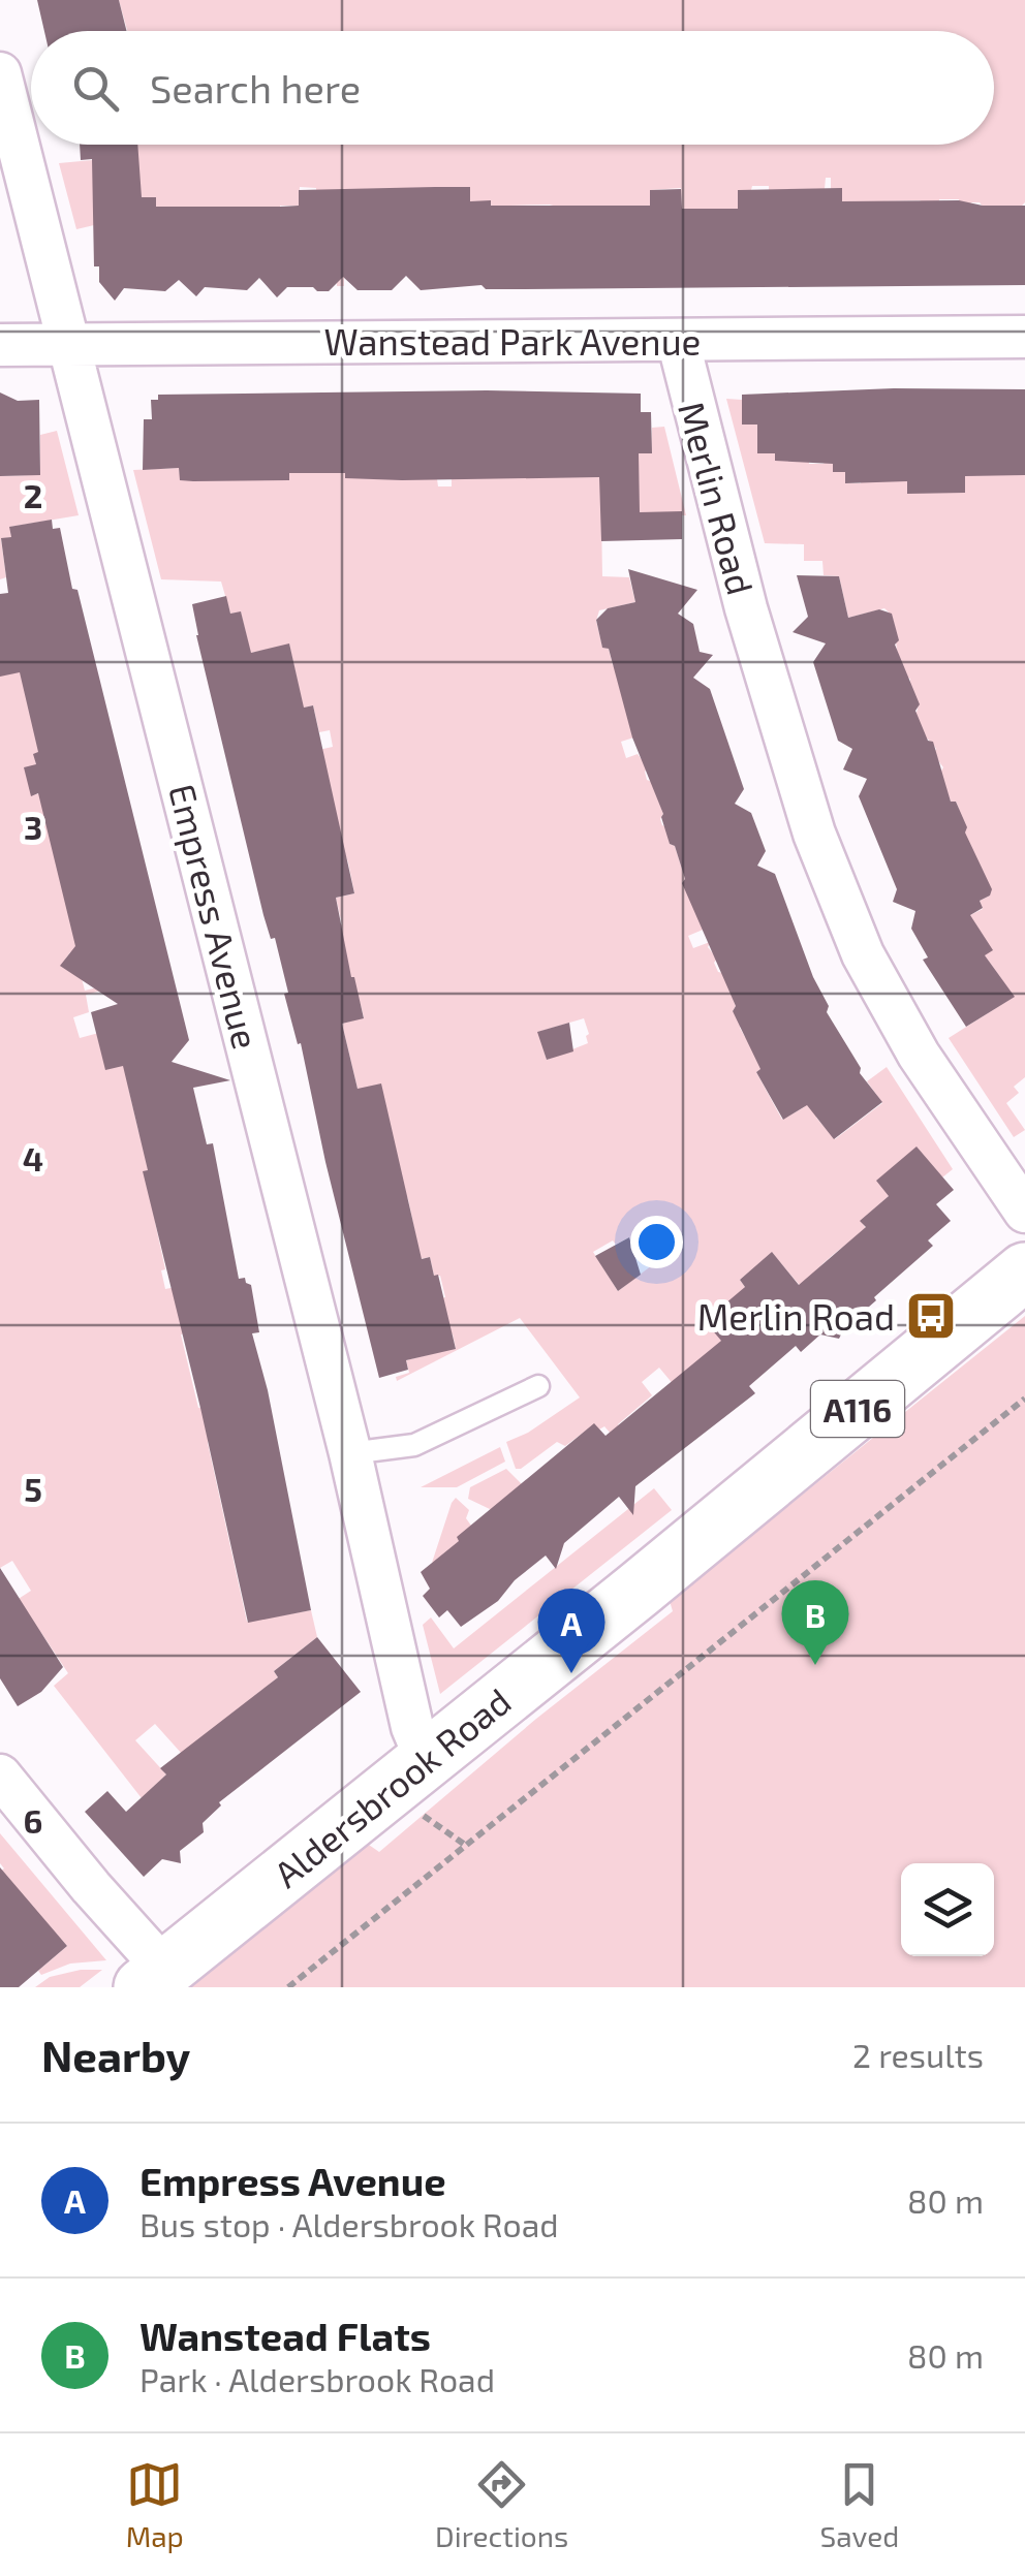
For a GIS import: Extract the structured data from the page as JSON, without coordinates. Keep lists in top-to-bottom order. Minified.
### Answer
{"streets":{"main road":["A116","Aldersbrook Road"],"street":["Wanstead Park Avenue","Merlin Road","Empress Avenue"]},"crossings":[["Wanstead Park Avenue","Merlin Road"],["Wanstead Park Avenue","Empress Avenue"],["Empress Avenue","Aldersbrook Road"]],"places":{"bus stop":["Merlin Road"]},"page":{"search":"Search here","pins":["B","A"],"heading":["Nearby","2 results"],"list":[{"mark":"A","name":"Empress Avenue","note":"Bus stop · Aldersbrook Road","value":"80 m"},{"mark":"B","name":"Wanstead Flats","note":"Park · Aldersbrook Road","value":"80 m"}],"nav":["Map","Directions","Saved"]},"grid":{"rows":["2","3","4","5","6"]}}
